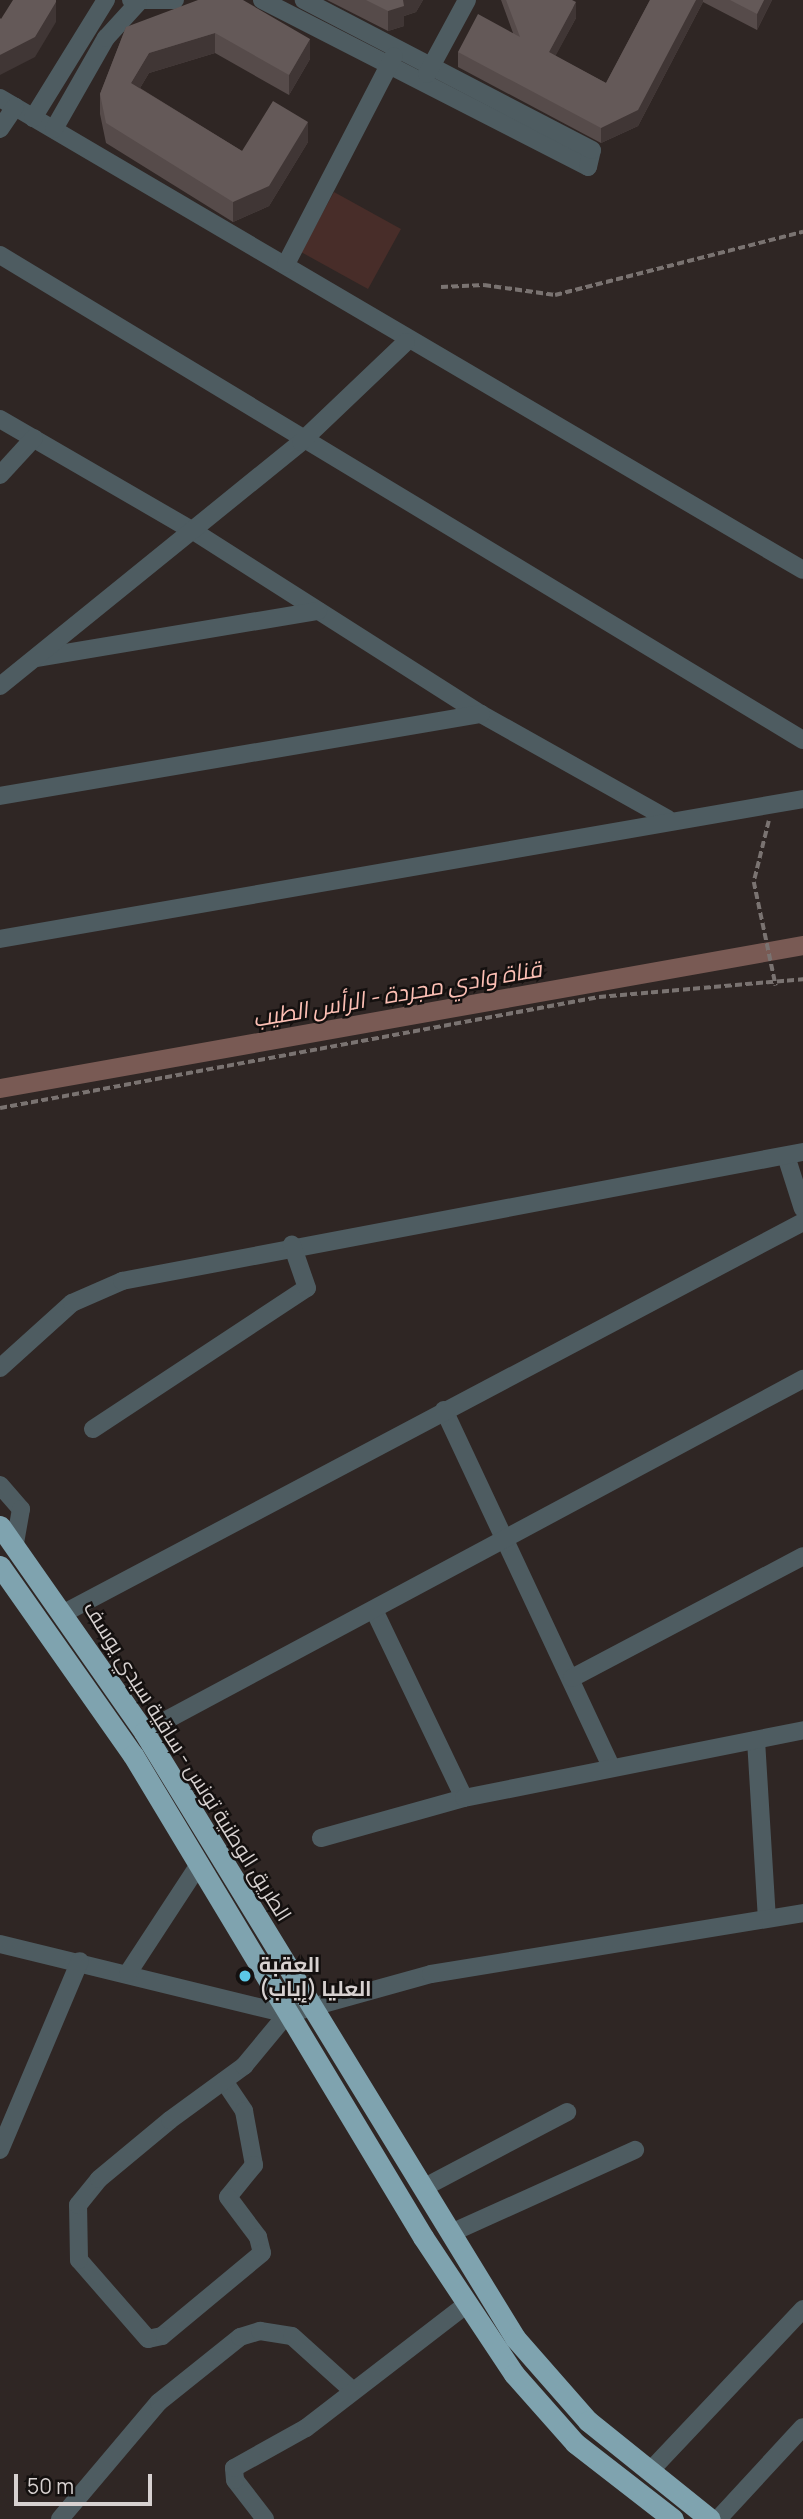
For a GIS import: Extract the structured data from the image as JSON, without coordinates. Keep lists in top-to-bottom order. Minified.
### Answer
{"streets":{"highway":["الطريق الوطنية تونس - ساقية سيدي يوسف"]},"water":["قناة وادي مجردة - الرأس الطيب"],"places":["العقبة العليا (إياب)"],"scale_bar":"50 m"}
